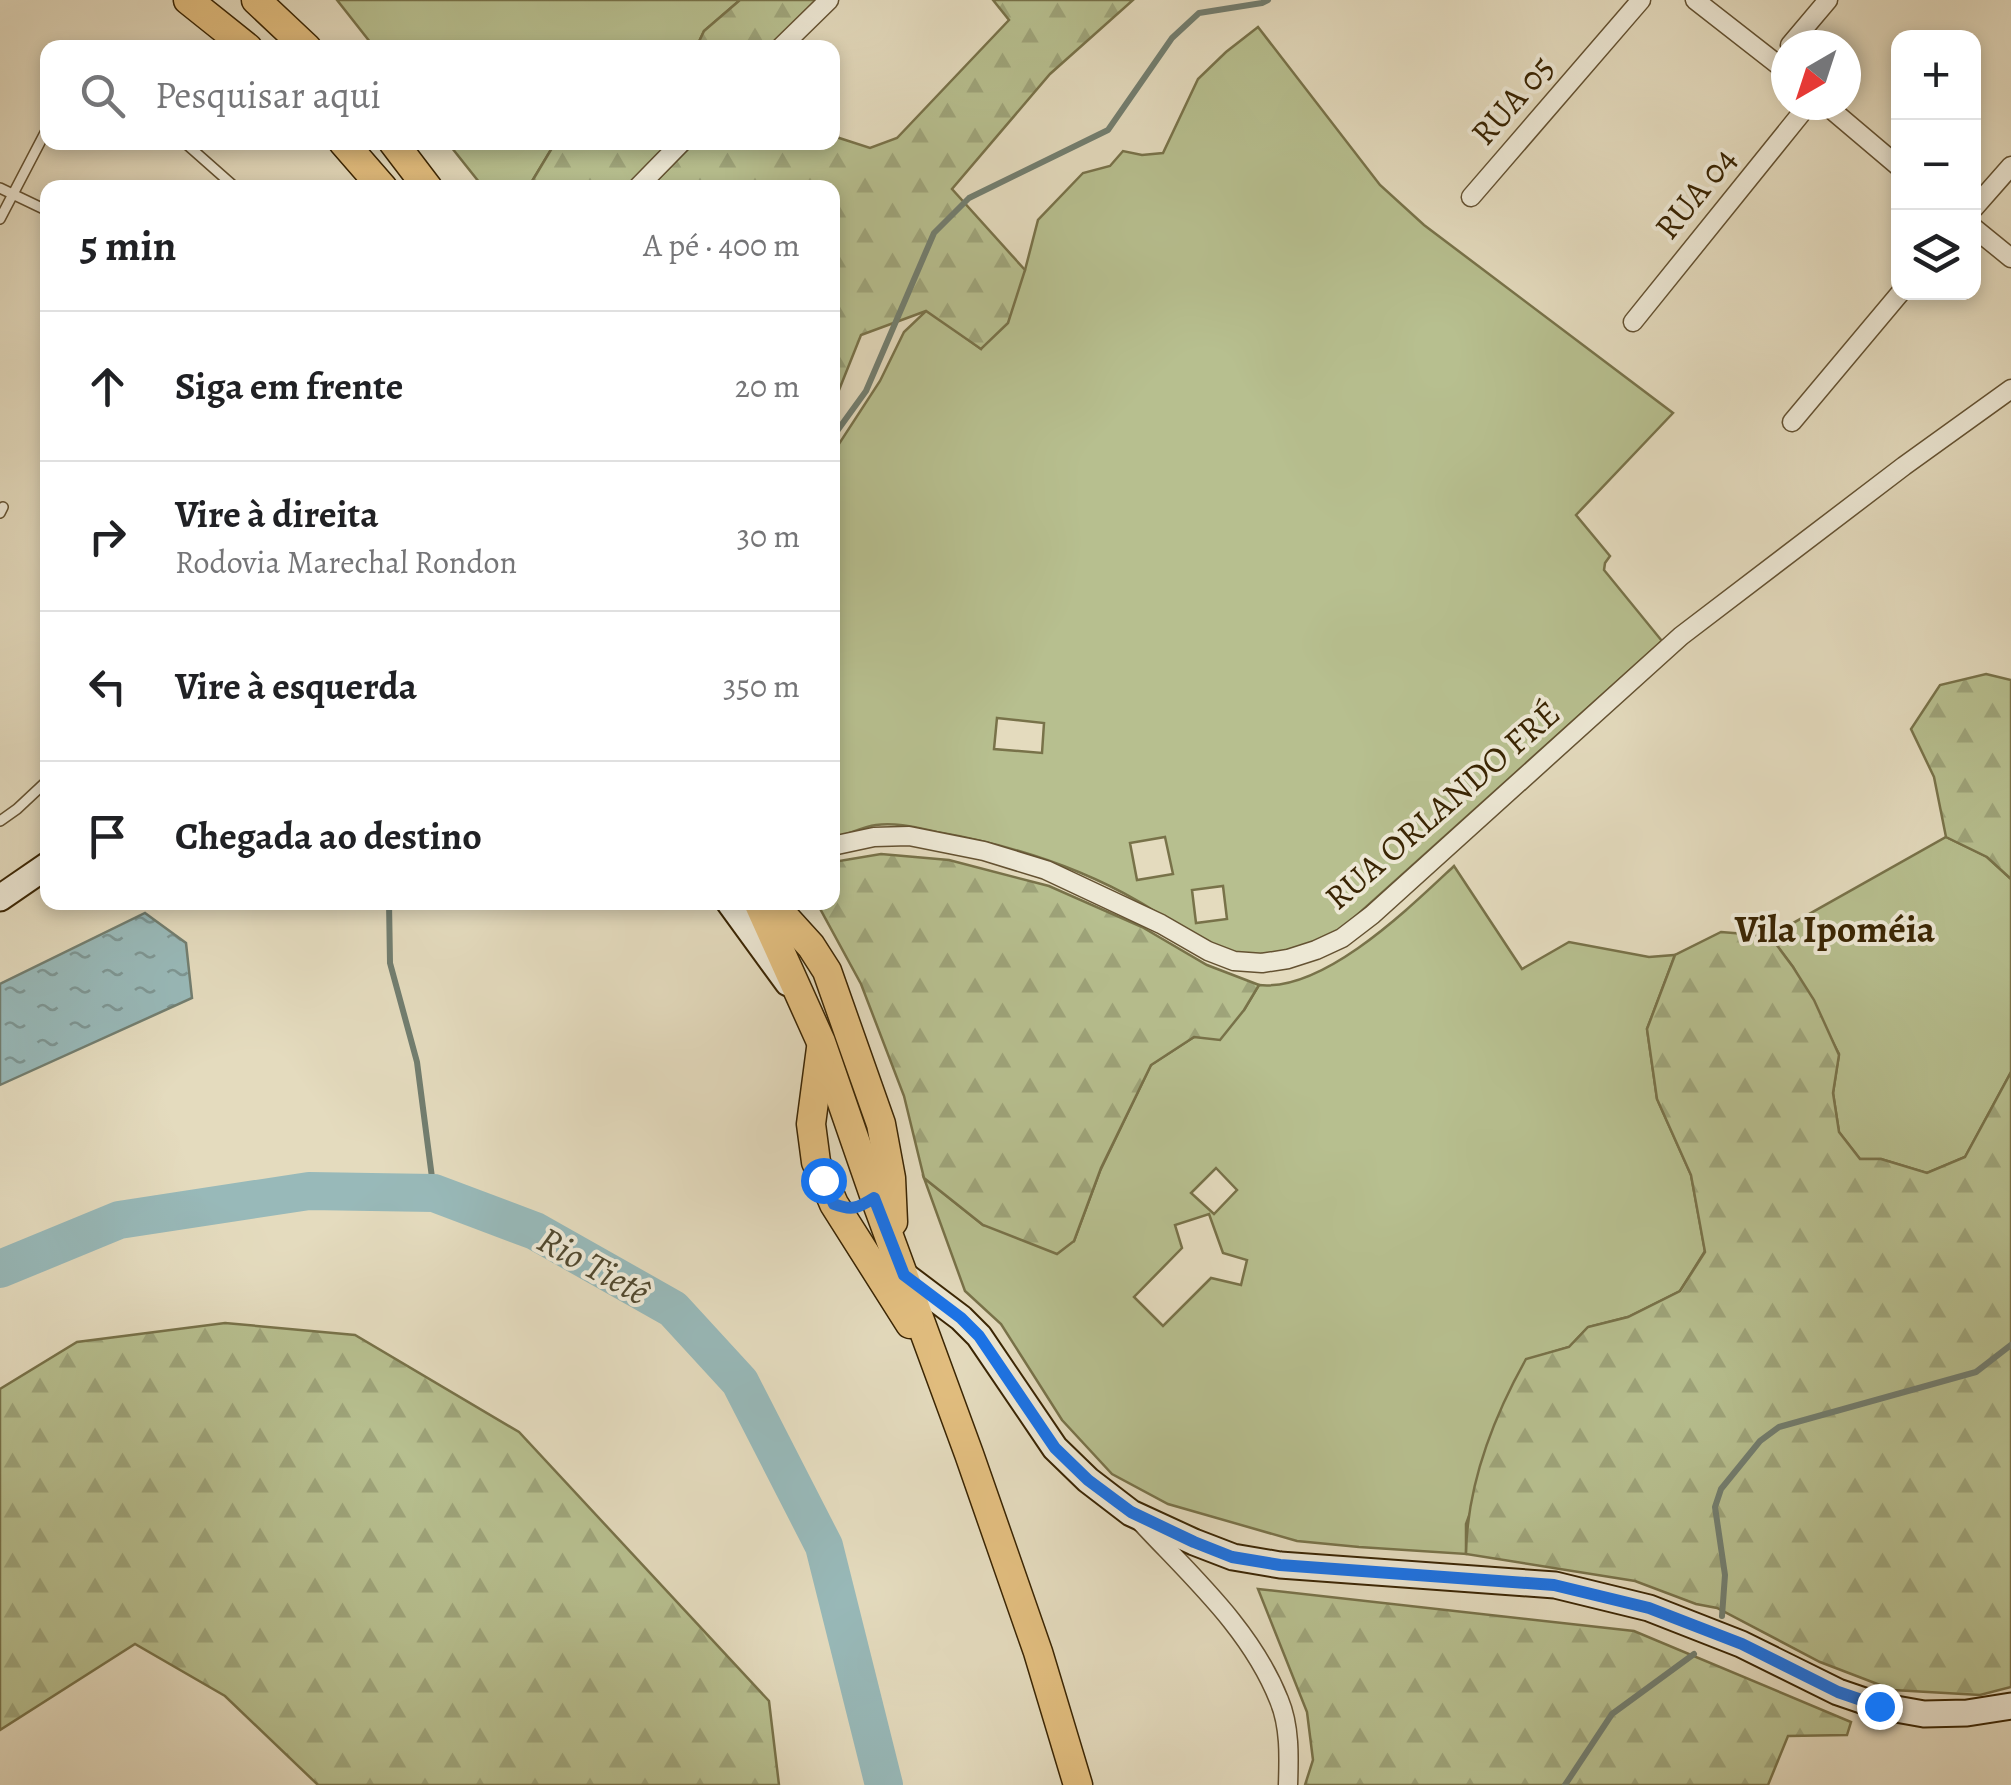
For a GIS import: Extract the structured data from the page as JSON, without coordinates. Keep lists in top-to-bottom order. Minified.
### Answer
{"streets":{"street":["RUA 05","RUA 04","RUA ORLANDO FRÉ"]},"districts":["Vila Ipoméia"],"water":["Rio Tietê"],"north":"bottom left","page":{"map_buttons":["+","−"],"search":"Pesquisar aqui","heading":["5 min","A pé · 400 m"],"list":[["Siga em frente","20 m"],["Vire à direita","Rodovia Marechal Rondon","30 m"],["Vire à esquerda","350 m"],"Chegada ao destino"]}}
